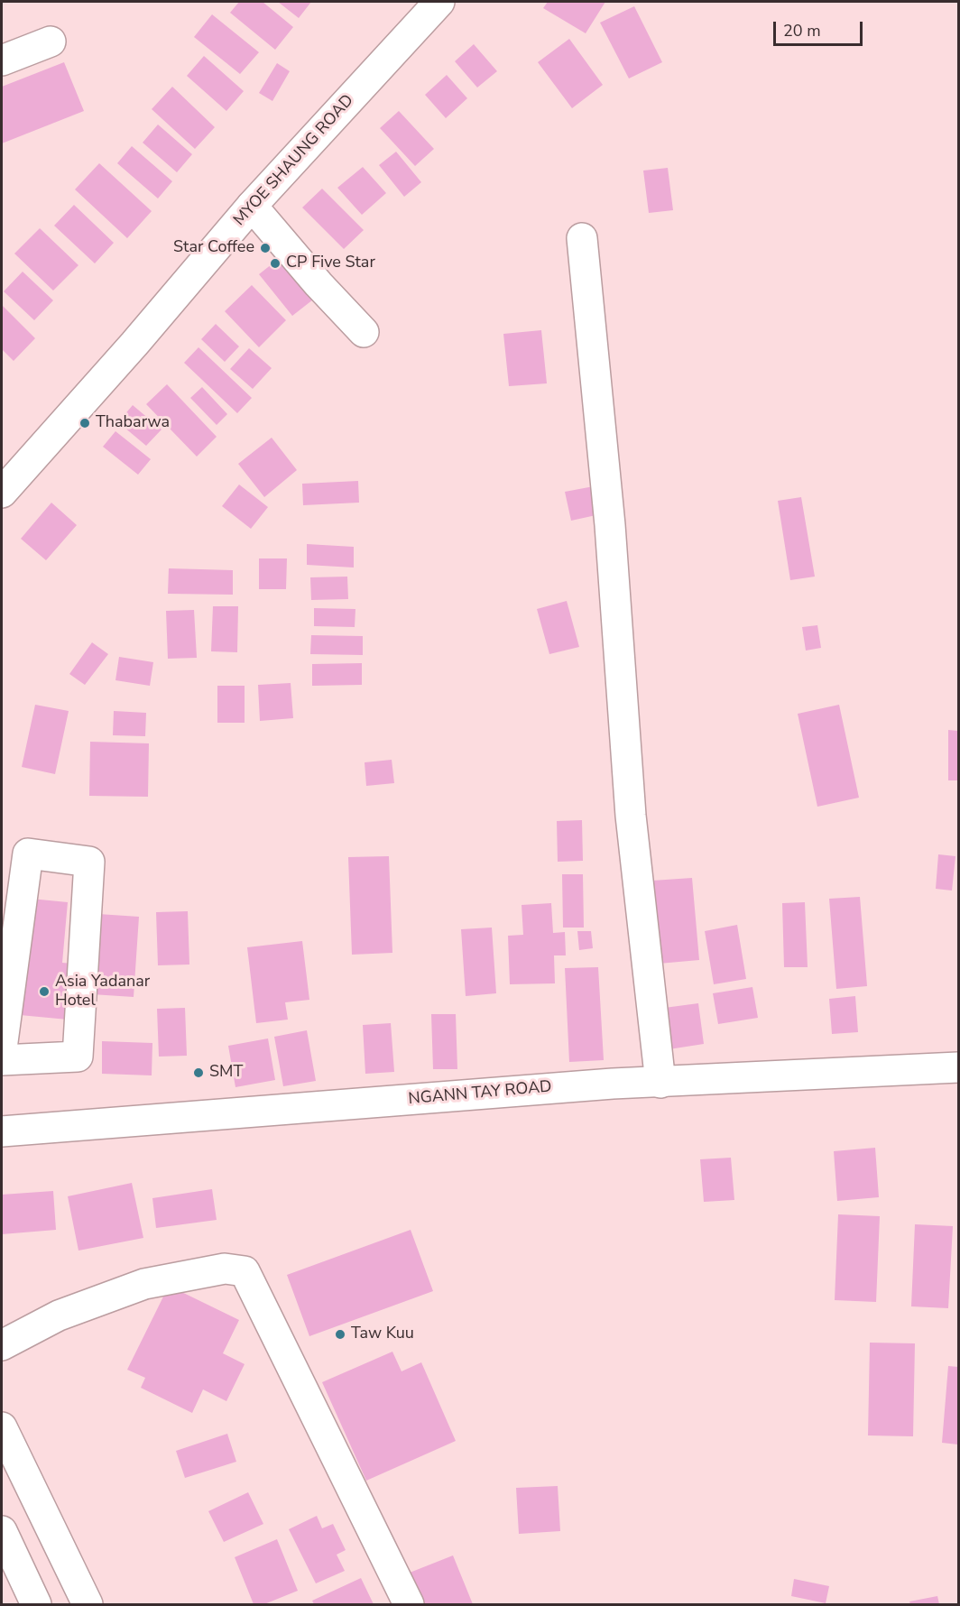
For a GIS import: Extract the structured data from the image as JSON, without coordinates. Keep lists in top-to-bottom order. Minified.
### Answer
{"streets":{"main road":["MYOE SHAUNG ROAD","NGANN TAY ROAD"]},"places":["Star Coffee","CP Five Star","Thabarwa","Asia Yadanar Hotel","SMT","Taw Kuu"],"scale_bar":"20 m"}
